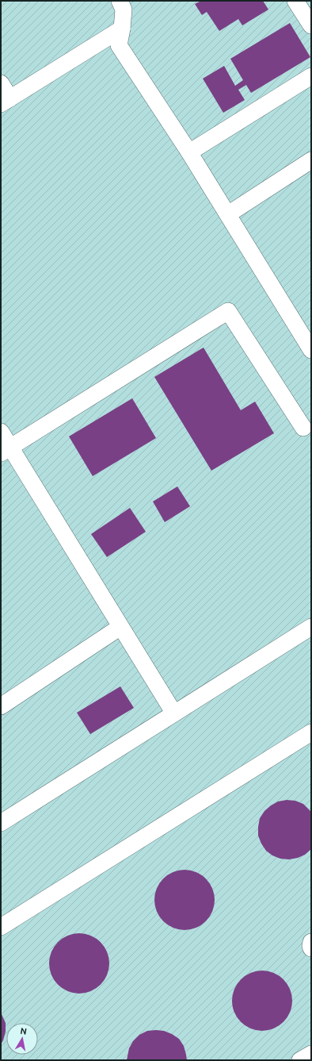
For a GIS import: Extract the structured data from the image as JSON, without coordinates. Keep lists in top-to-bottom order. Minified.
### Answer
{"north":"top"}
